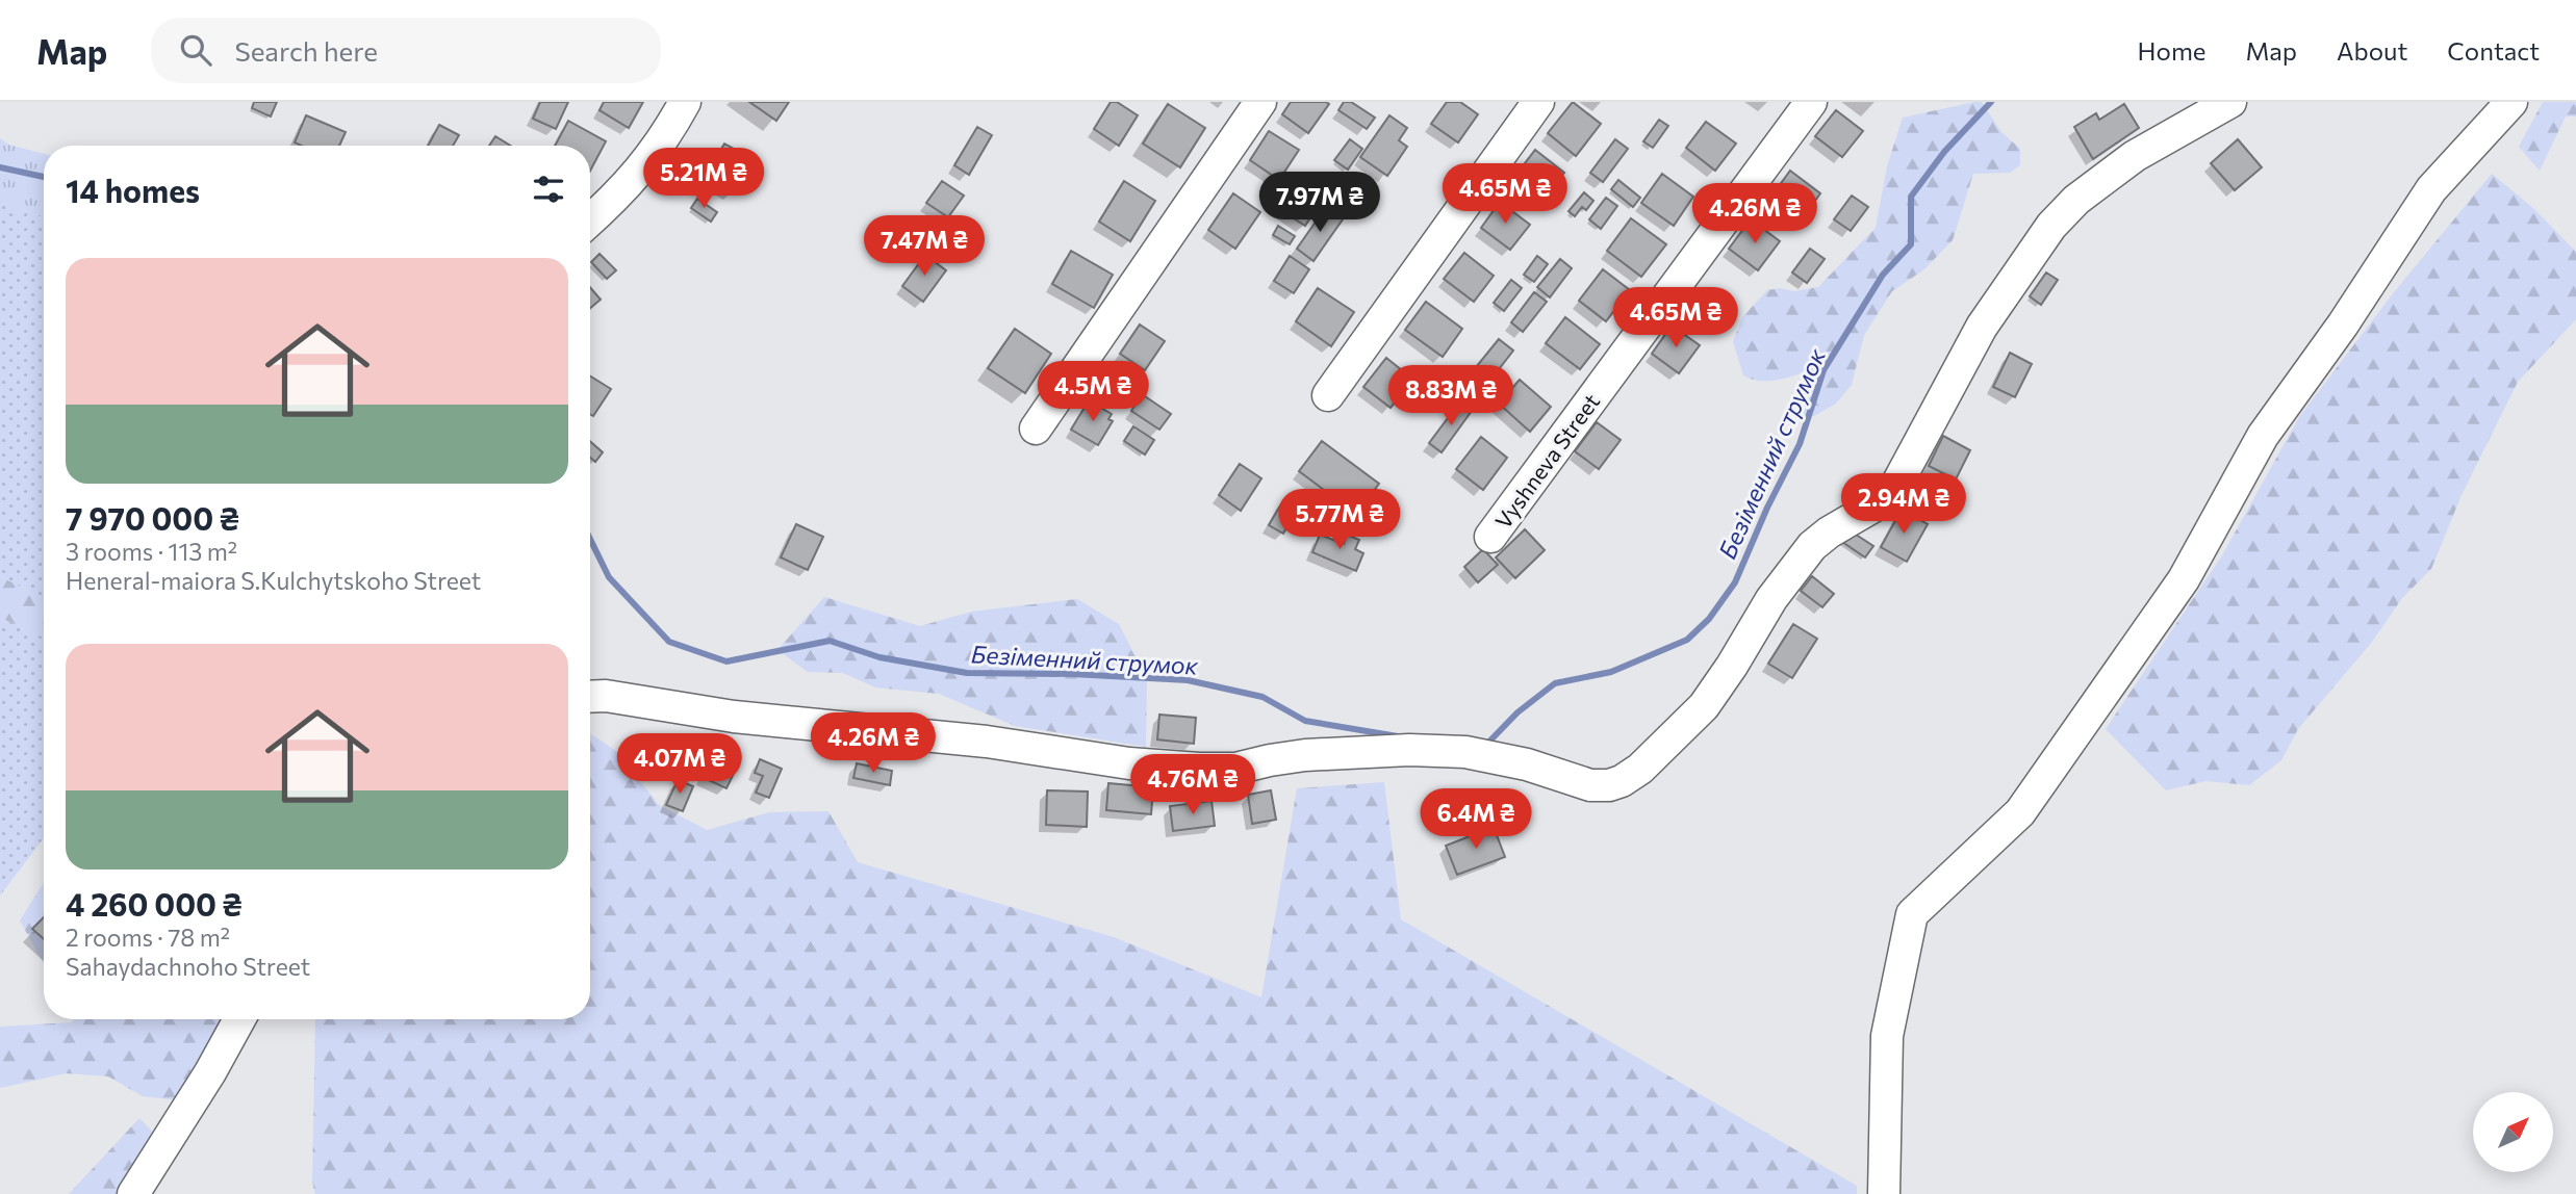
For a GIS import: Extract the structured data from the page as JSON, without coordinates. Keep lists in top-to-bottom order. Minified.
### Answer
{"streets":{"street":["Vyshneva Street"]},"water":["Безіменний струмок"],"north":"top right","page":{"header":"Map","search":"Search here","nav":["Home","Map","About","Contact"],"heading":"14 homes","price":["5.21M ₴","4.65M ₴","7.97M ₴","4.26M ₴","7.47M ₴","4.65M ₴","4.5M ₴","8.83M ₴","2.94M ₴","5.77M ₴","4.26M ₴","4.07M ₴","4.76M ₴","6.4M ₴"],"list":[{"name":"7 970 000 ₴","note":"3 rooms · 113 m² · Heneral-maiora S.Kulchytskoho Street"},{"name":"4 260 000 ₴","note":"2 rooms · 78 m² · Sahaydachnoho Street"}]}}
